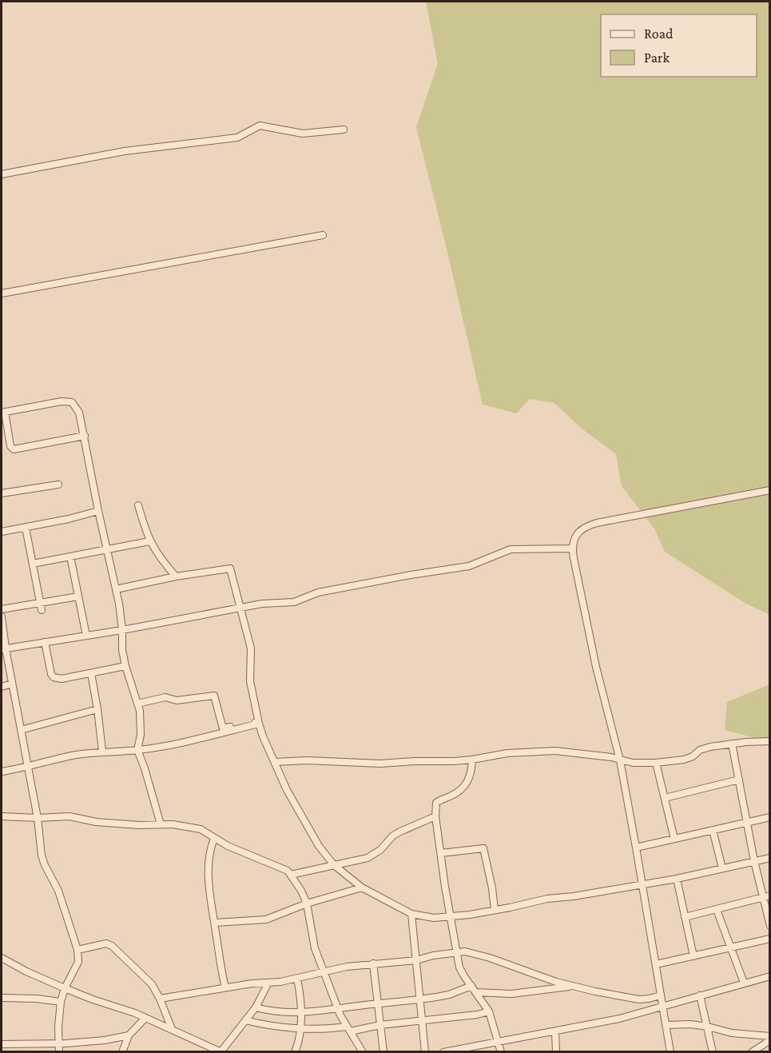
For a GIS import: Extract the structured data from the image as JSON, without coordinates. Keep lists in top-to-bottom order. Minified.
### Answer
{"legend":["Road","Park"]}
